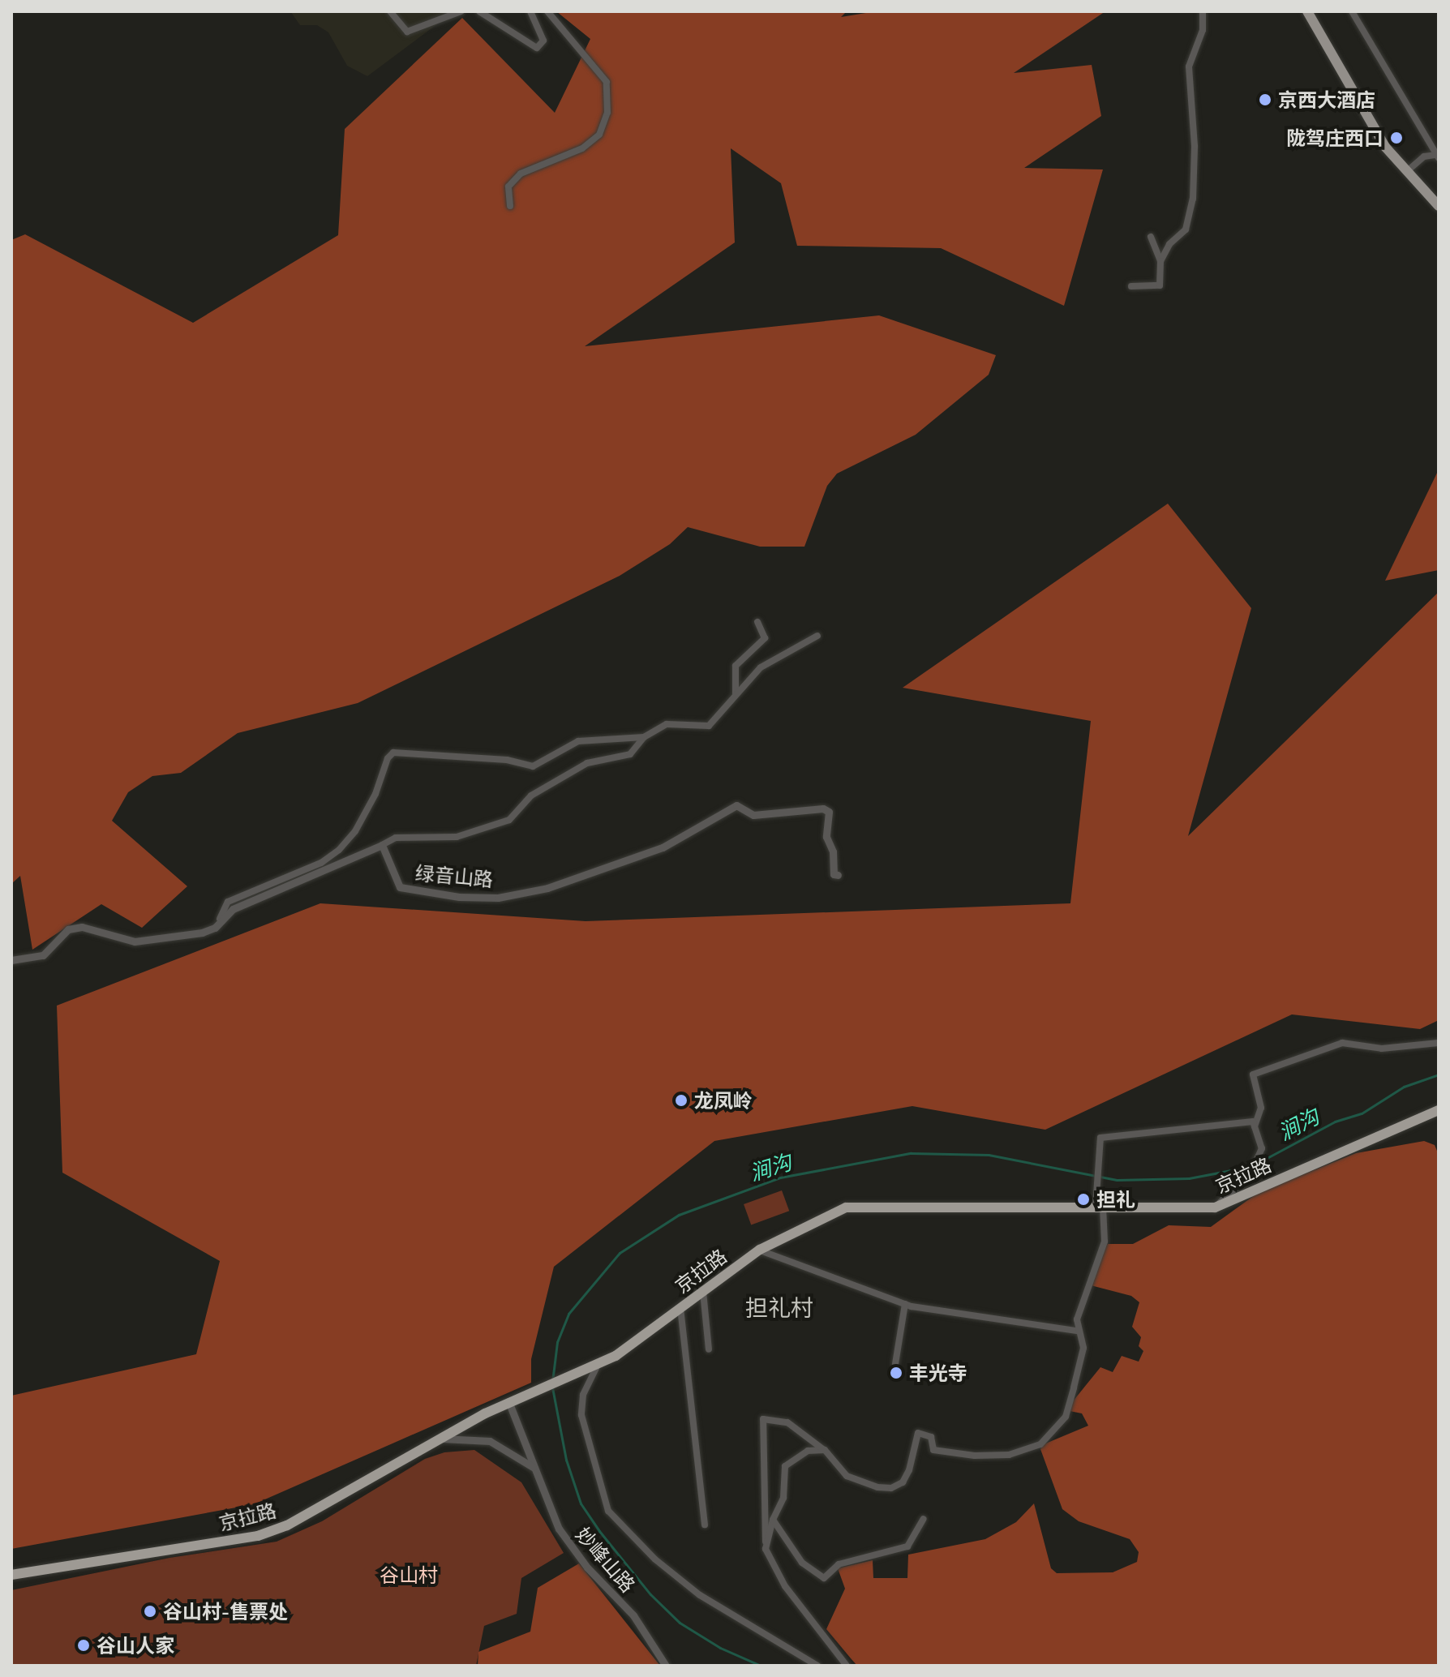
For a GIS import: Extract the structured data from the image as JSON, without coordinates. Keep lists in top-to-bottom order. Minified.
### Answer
{"streets":{"highway":["京拉路"],"street":["绿音山路","妙峰山路"]},"crossings":[["京拉路","妙峰山路"]],"districts":["担礼村"],"water":["涧沟"],"parks":["谷山村"],"places":["京西大酒店","陇驾庄西口","龙凤岭","担礼","丰光寺","谷山村-售票处","谷山人家"]}
